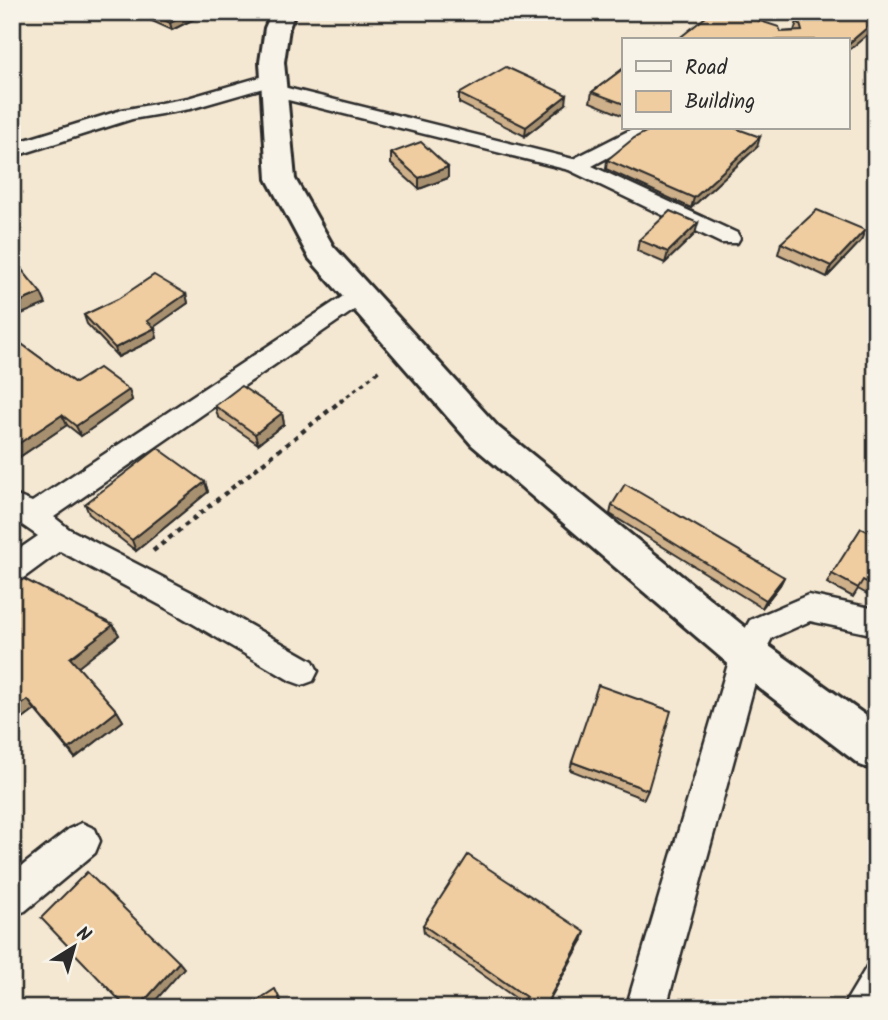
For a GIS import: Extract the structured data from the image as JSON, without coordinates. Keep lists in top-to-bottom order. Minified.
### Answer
{"legend":["Road","Building"],"north":"top right"}
